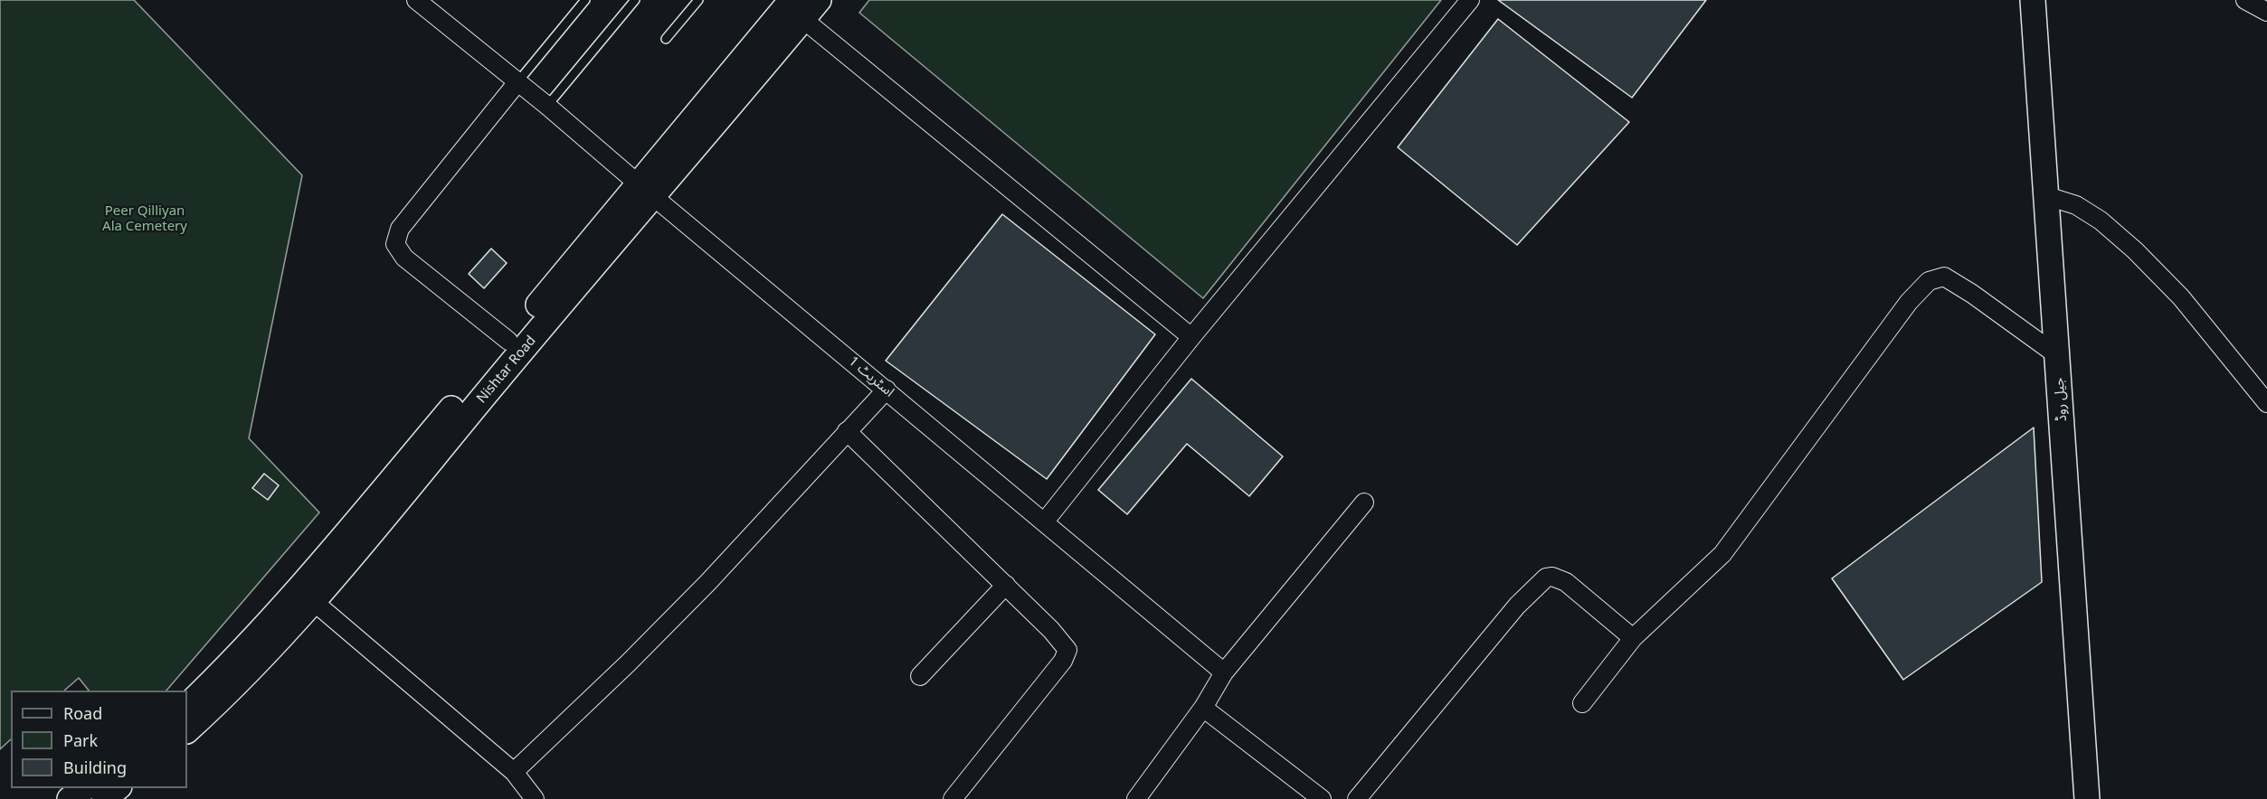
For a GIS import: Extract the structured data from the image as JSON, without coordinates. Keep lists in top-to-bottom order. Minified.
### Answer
{"streets":{"main road":["Nishtar Road","جیل روڈ"],"street":["اسٹریٹ 1"]},"crossings":[["Nishtar Road","اسٹریٹ 1"]],"parks":["Peer Qilliyan Ala Cemetery"],"legend":["Road","Park","Building"]}
